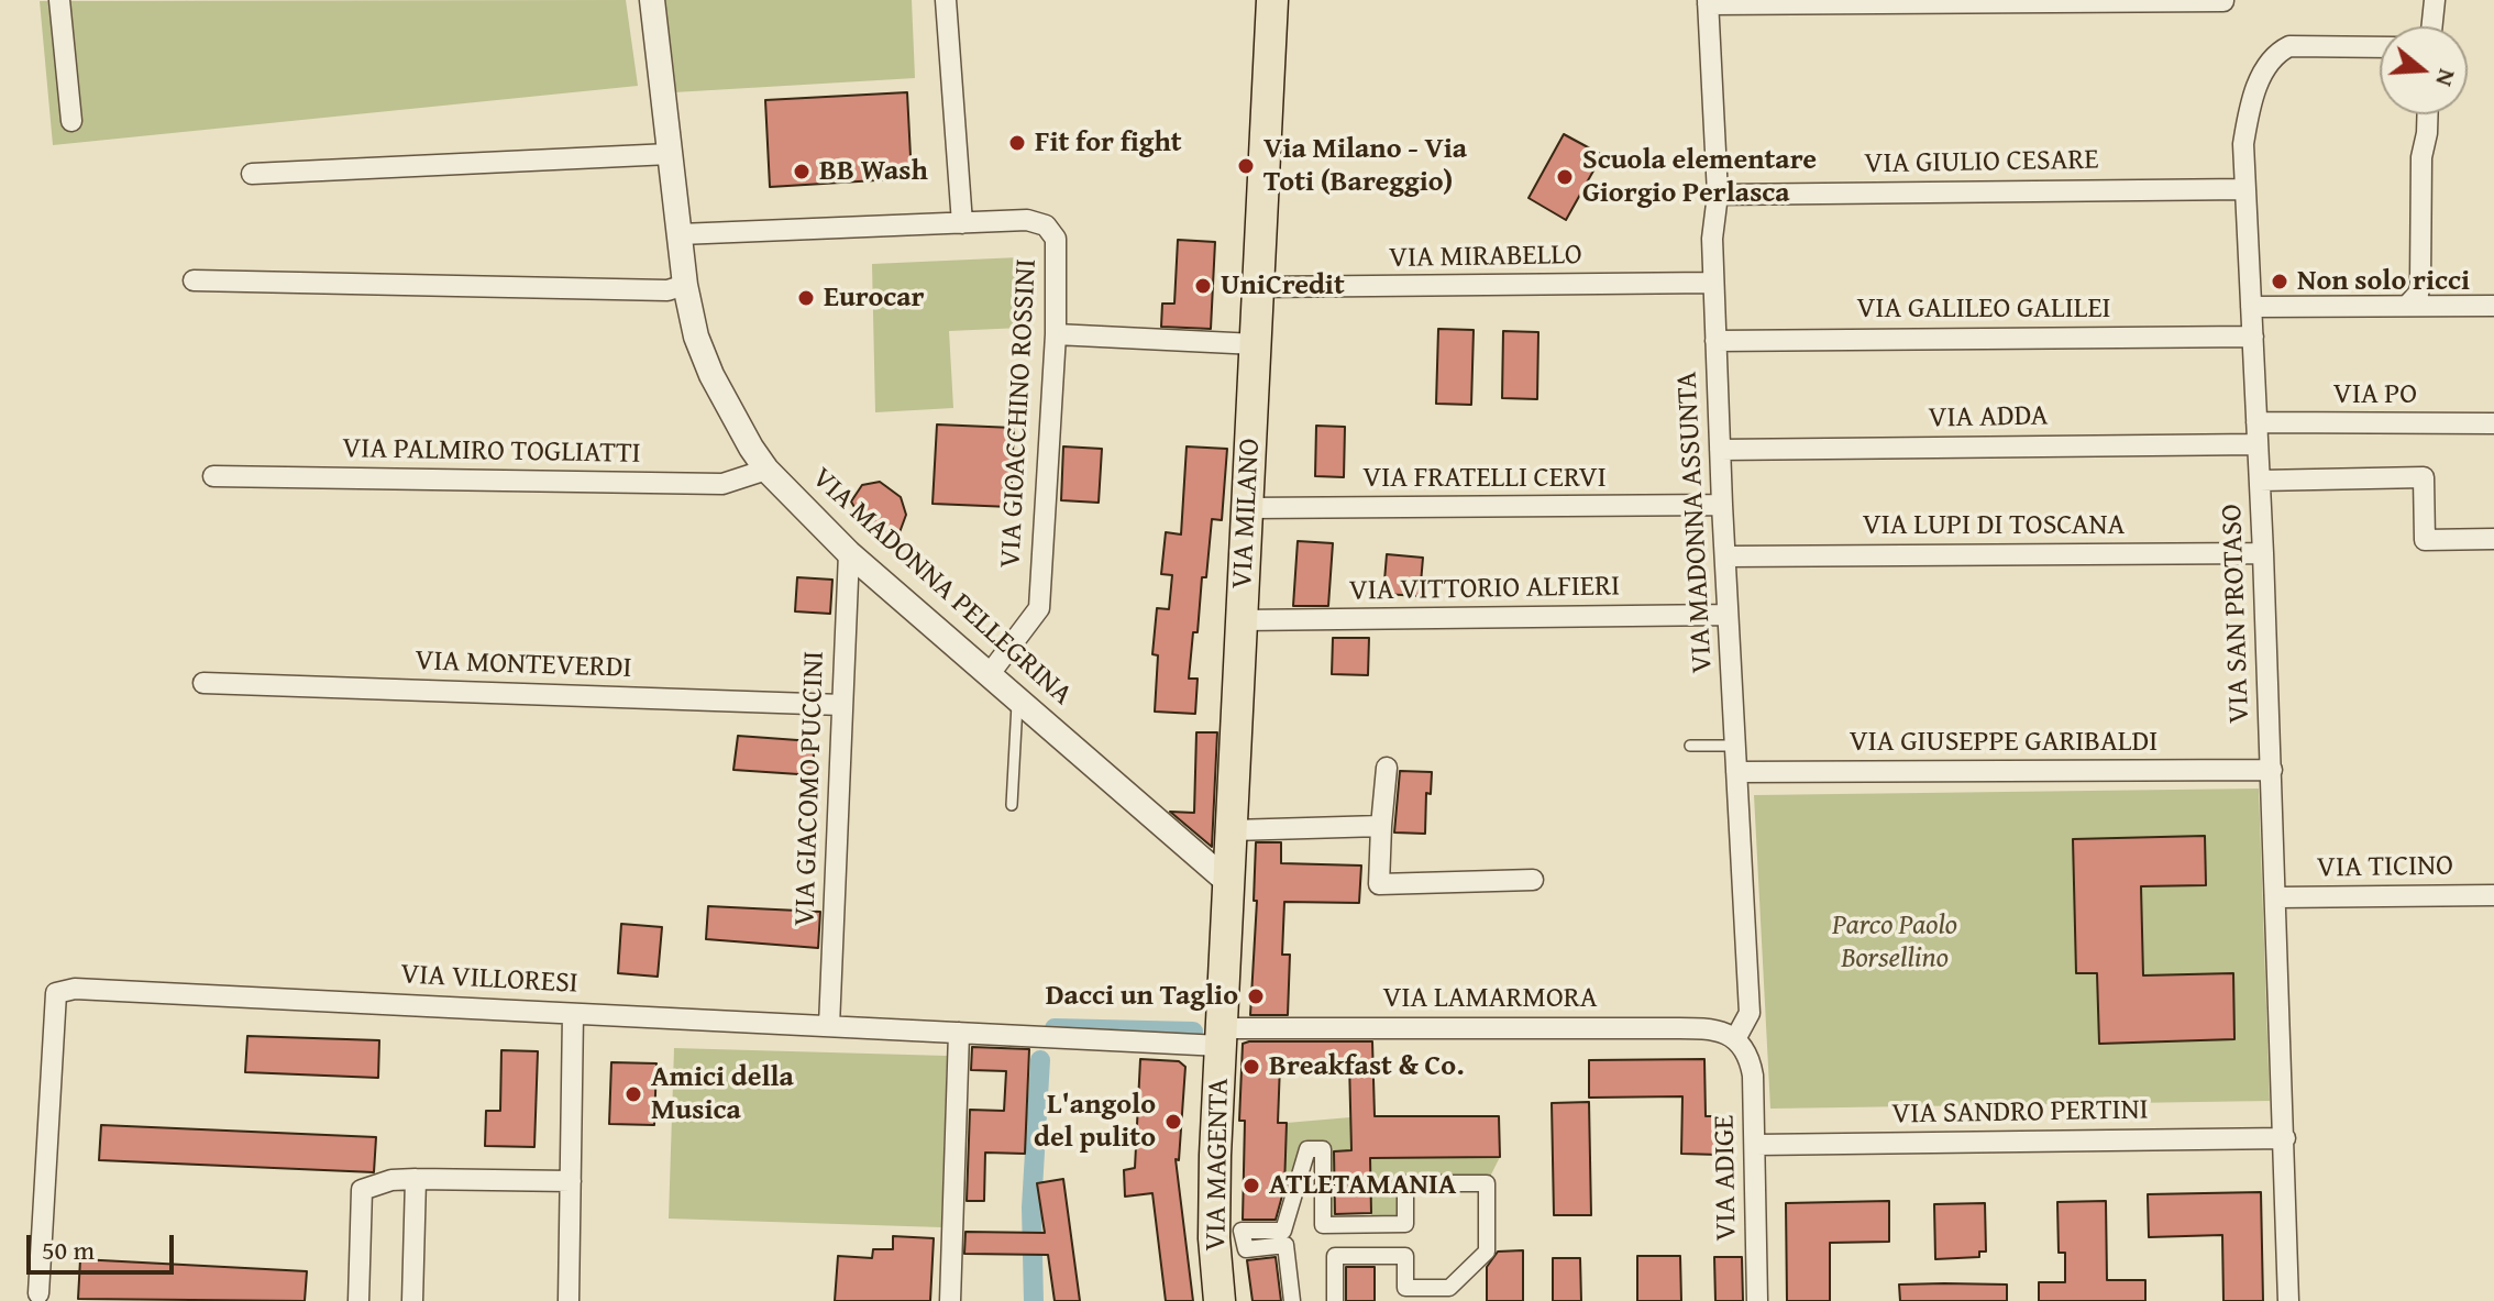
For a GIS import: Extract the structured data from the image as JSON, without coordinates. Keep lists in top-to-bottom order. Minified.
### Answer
{"streets":{"main road":["VIA MILANO","VIA MAGENTA"],"street":["VIA GIULIO CESARE","VIA MIRABELLO","VIA GALILEO GALILEI","VIA PO","VIA GIOACCHINO ROSSINI","VIA ADDA","VIA PALMIRO TOGLIATTI","VIA FRATELLI CERVI","VIA MADONNA ASSUNTA","VIA LUPI DI TOSCANA","VIA MADONNA PELLEGRINA","VIA VITTORIO ALFIERI","VIA SAN PROTASO","VIA MONTEVERDI","VIA GIUSEPPE GARIBALDI","VIA GIACOMO PUCCINI","VIA TICINO","VIA VILLORESI","VIA LAMARMORA","VIA SANDRO PERTINI","VIA ADIGE"]},"crossings":[["VIA GIULIO CESARE","VIA MADONNA ASSUNTA"],["VIA GIULIO CESARE","VIA SAN PROTASO"],["VIA MIRABELLO","VIA MILANO"],["VIA MIRABELLO","VIA MADONNA ASSUNTA"],["VIA GALILEO GALILEI","VIA MADONNA ASSUNTA"],["VIA GALILEO GALILEI","VIA SAN PROTASO"],["VIA PO","VIA SAN PROTASO"],["VIA GIOACCHINO ROSSINI","VIA MADONNA PELLEGRINA"],["VIA ADDA","VIA MADONNA ASSUNTA"],["VIA ADDA","VIA SAN PROTASO"],["VIA PALMIRO TOGLIATTI","VIA MADONNA PELLEGRINA"],["VIA FRATELLI CERVI","VIA MILANO"],["VIA FRATELLI CERVI","VIA MADONNA ASSUNTA"],["VIA MILANO","VIA MADONNA PELLEGRINA"],["VIA MILANO","VIA VITTORIO ALFIERI"],["VIA MILANO","VIA VILLORESI"],["VIA MILANO","VIA LAMARMORA"],["VIA MILANO","VIA MAGENTA"],["VIA MADONNA ASSUNTA","VIA LUPI DI TOSCANA"],["VIA MADONNA ASSUNTA","VIA VITTORIO ALFIERI"],["VIA MADONNA ASSUNTA","VIA GIUSEPPE GARIBALDI"],["VIA MADONNA ASSUNTA","VIA LAMARMORA"],["VIA MADONNA ASSUNTA","VIA ADIGE"],["VIA LUPI DI TOSCANA","VIA SAN PROTASO"],["VIA MADONNA PELLEGRINA","VIA GIACOMO PUCCINI"],["VIA SAN PROTASO","VIA GIUSEPPE GARIBALDI"],["VIA SAN PROTASO","VIA TICINO"],["VIA SAN PROTASO","VIA SANDRO PERTINI"],["VIA MONTEVERDI","VIA GIACOMO PUCCINI"],["VIA GIACOMO PUCCINI","VIA VILLORESI"],["VIA VILLORESI","VIA LAMARMORA"],["VIA VILLORESI","VIA MAGENTA"],["VIA LAMARMORA","VIA MAGENTA"],["VIA LAMARMORA","VIA ADIGE"],["VIA SANDRO PERTINI","VIA ADIGE"]],"parks":["Parco Paolo Borsellino"],"places":["Fit for fight","Via Milano - Via Toti (Bareggio)","BB Wash","Scuola elementare Giorgio Perlasca","Non solo ricci","UniCredit","Eurocar","Dacci un Taglio","Breakfast & Co.","Amici della Musica","L'angolo del pulito","ATLETAMANIA"],"scale_bar":"50 m","north":"right"}
